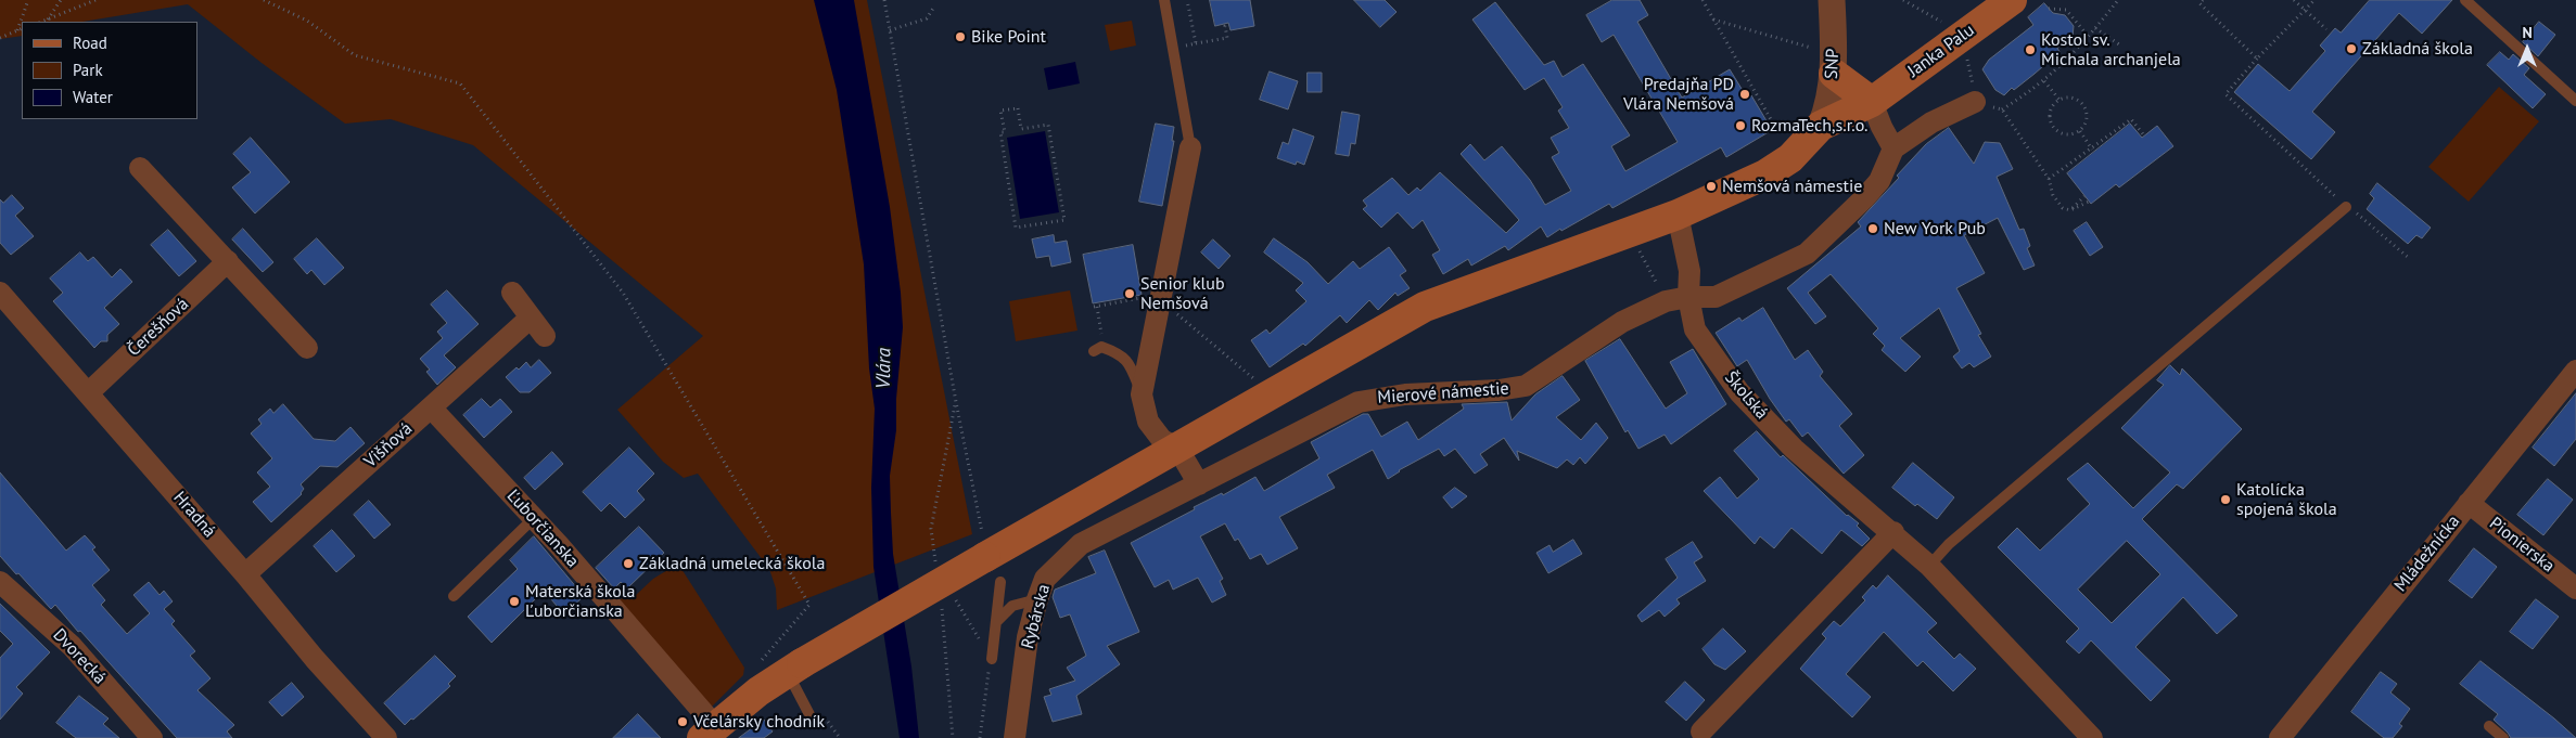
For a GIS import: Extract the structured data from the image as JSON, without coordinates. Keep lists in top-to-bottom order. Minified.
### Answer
{"streets":{"main road":["Janka Palu","Ľuborčianska"],"street":["SNP","Čerešňová","Mierové námestie","Školská","Višňová","Hradná","Pionierska","Mládežnícka","Rybárska","Dvorecká"]},"crossings":[["Čerešňová","Hradná"],["Mierové námestie","Školská"],["Mierové námestie","Rybárska"],["Višňová","Hradná"],["Višňová","Ľuborčianska"],["Pionierska","Mládežnícka"]],"water":["Vlára"],"places":["Bike Point","Základná škola","Kostol sv. Michala archanjela","Predajňa PD Vlára Nemšová","RozmaTech,s.r.o.","Nemšová námestie","New York Pub","Senior klub Nemšová","Katolícka spojená škola","Základná umelecká škola","Materská škola Ľuborčianska","Včelársky chodník"],"legend":["Road","Park","Water"],"north":"top"}
